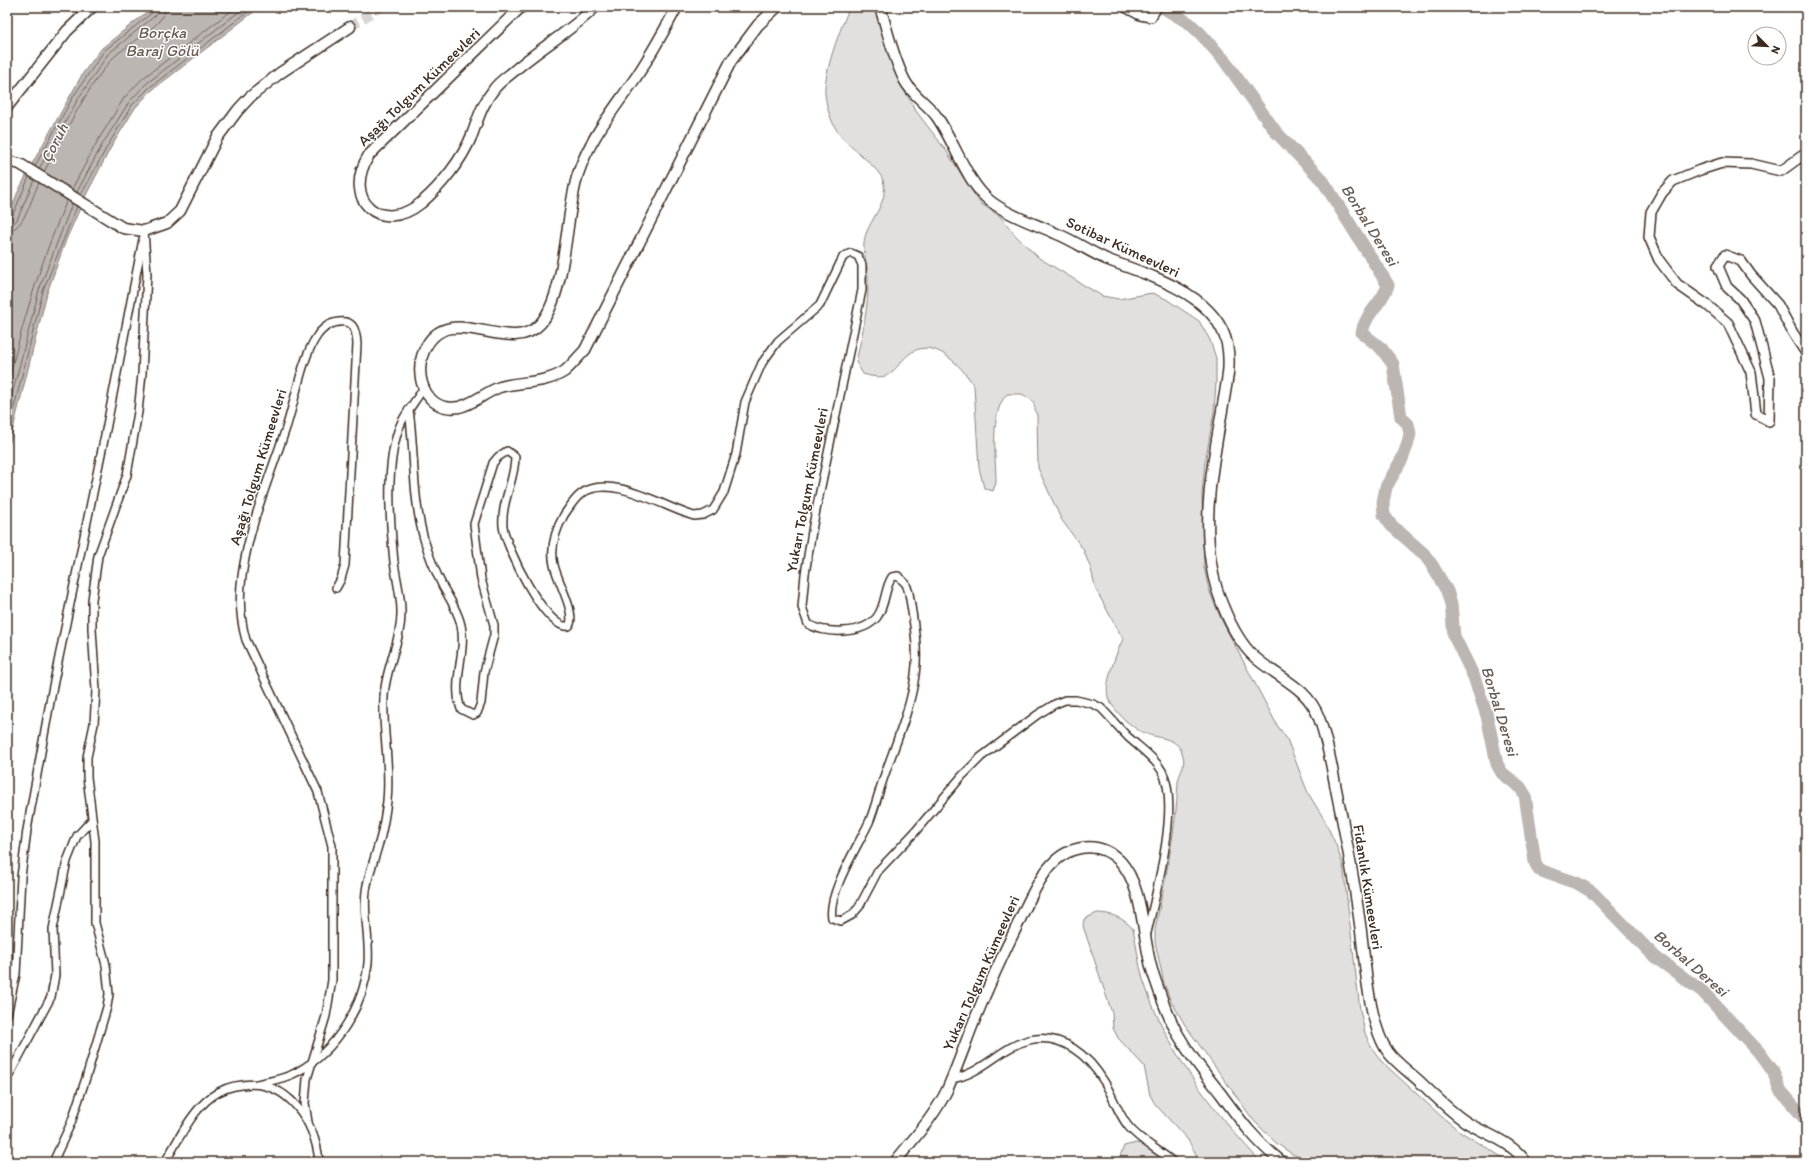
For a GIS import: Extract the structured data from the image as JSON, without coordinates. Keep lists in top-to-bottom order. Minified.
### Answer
{"streets":{"main road":["Aşağı Tolgum Kümeevleri","Sotibar Kümeevleri","Yukarı Tolgum Kümeevleri","Fidanlık Kümeevleri"]},"crossings":[["Aşağı Tolgum Kümeevleri","Yukarı Tolgum Kümeevleri"],["Sotibar Kümeevleri","Fidanlık Kümeevleri"]],"water":["Borçka Baraj Gölü","Çoruh","Borbal Deresi"],"north":"bottom right"}
